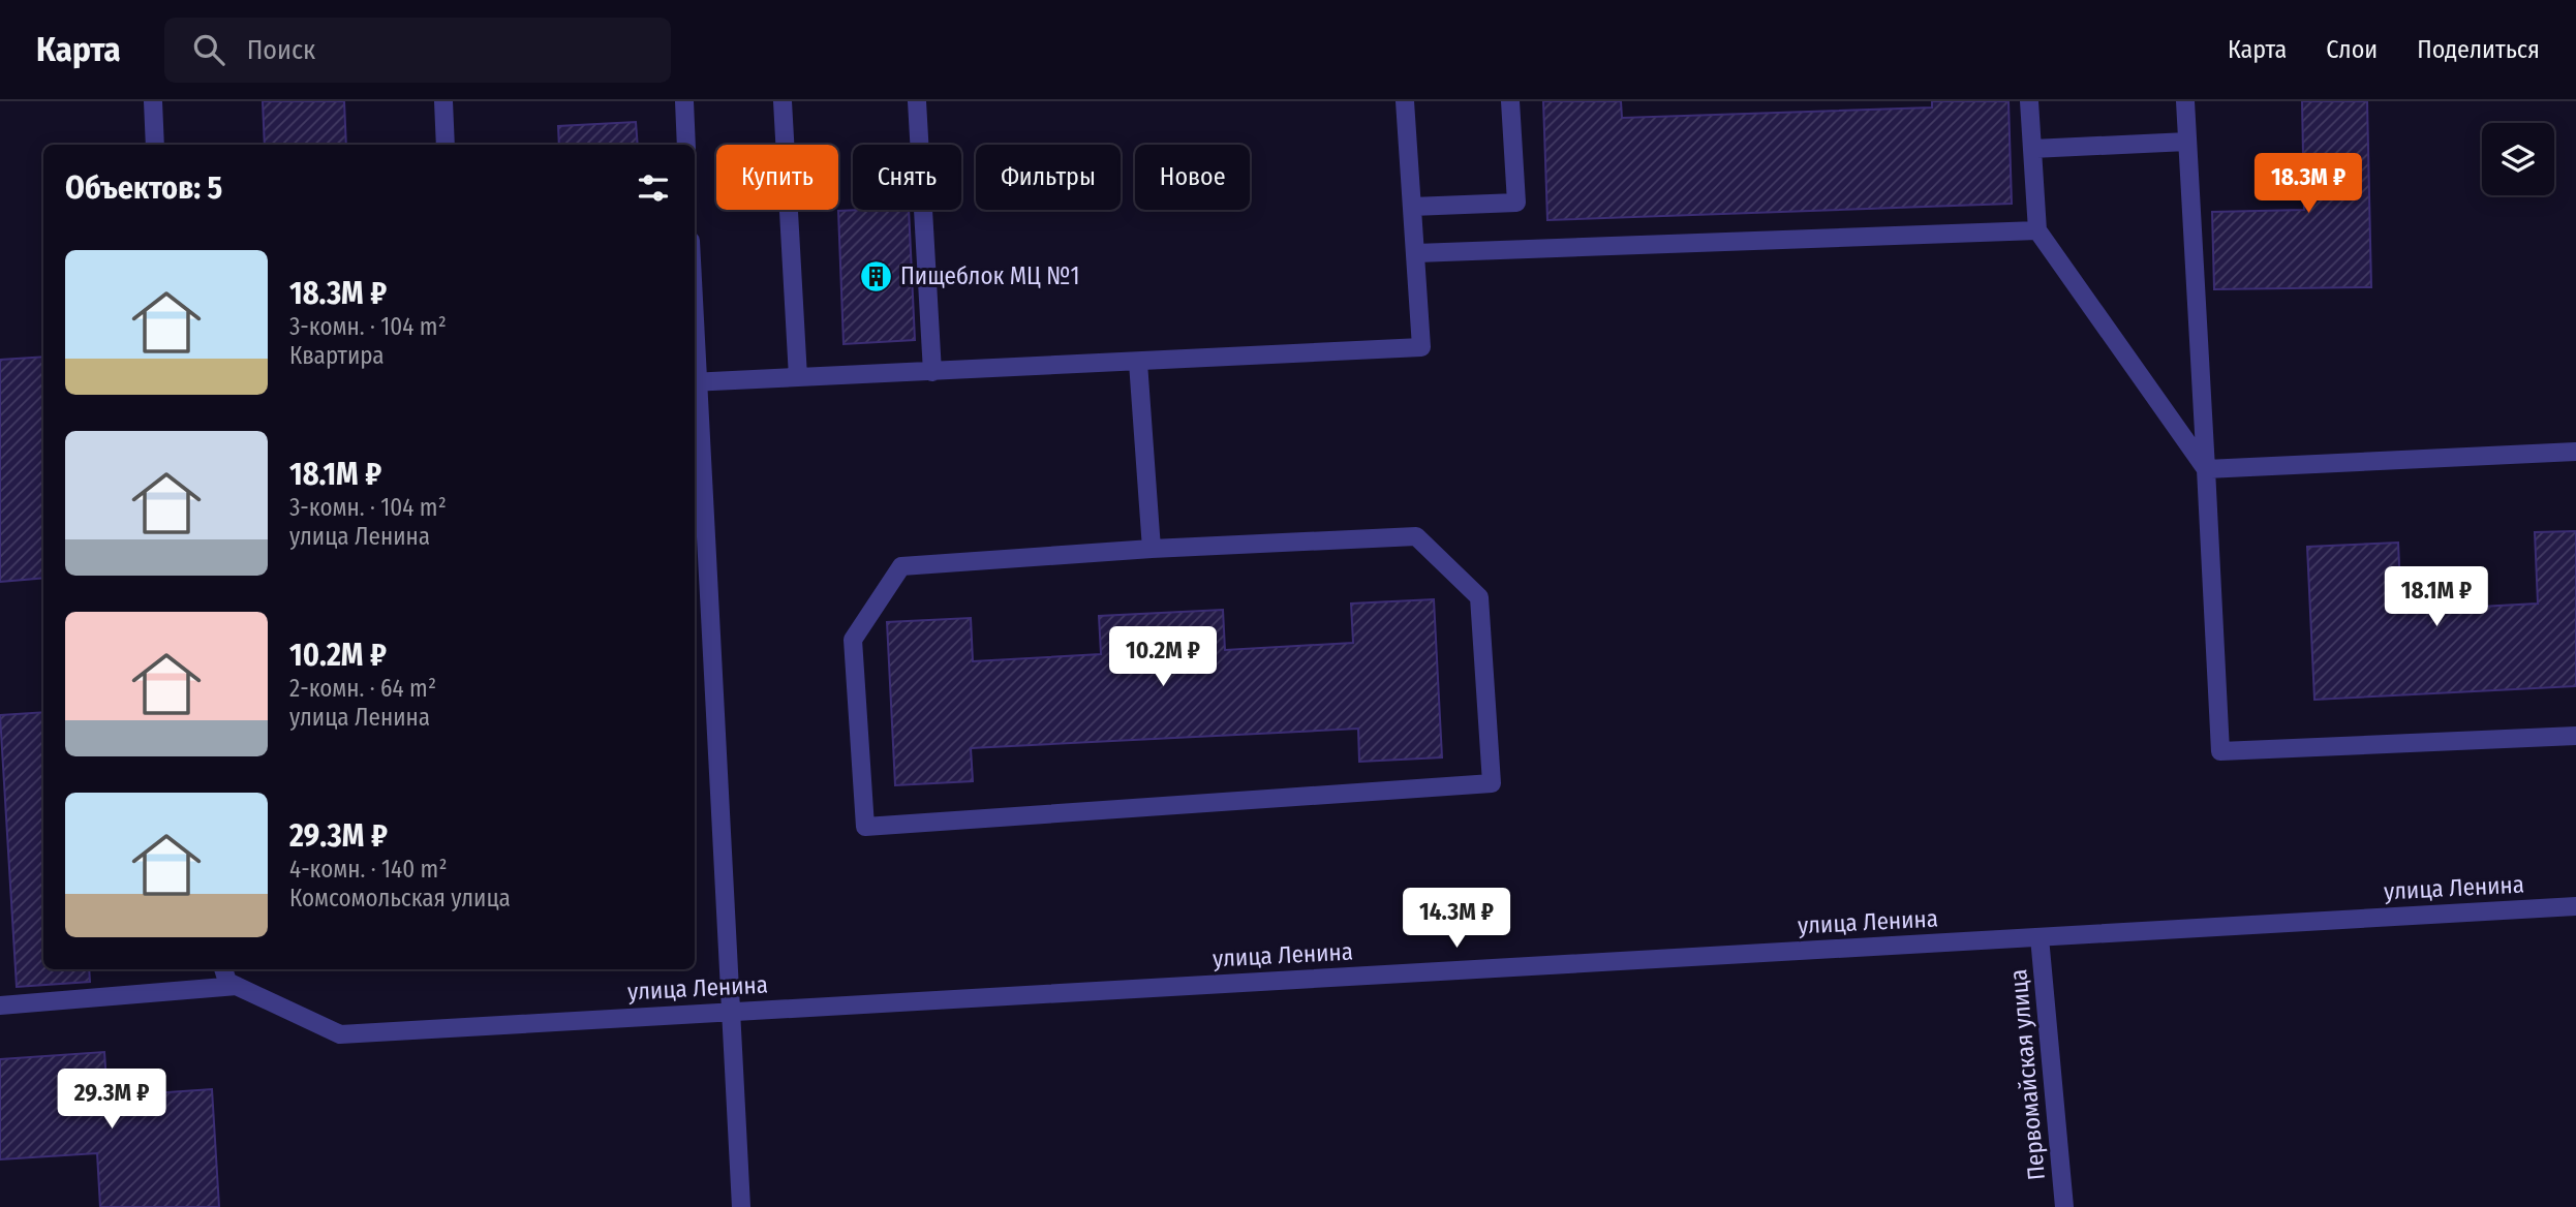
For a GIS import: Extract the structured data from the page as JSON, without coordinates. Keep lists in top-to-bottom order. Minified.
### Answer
{"streets":{"street":["улица Ленина","Первомайская улица"]},"crossings":[["улица Ленина","Первомайская улица"]],"places":{"building":["Пищеблок МЦ №1"]},"page":{"header":"Карта","search":"Поиск","nav":["Карта","Слои","Поделиться"],"chip":["Купить","Снять","Фильтры","Новое"],"heading":"Объектов: 5","price":["18.3M ₽","18.1M ₽","10.2M ₽","14.3M ₽","29.3M ₽"],"list":[{"name":"18.3M ₽","note":"3-комн. · 104 m² · Квартира"},{"name":"18.1M ₽","note":"3-комн. · 104 m² · улица Ленина"},{"name":"10.2M ₽","note":"2-комн. · 64 m² · улица Ленина"},{"name":"29.3M ₽","note":"4-комн. · 140 m² · Комсомольская улица"}]}}
